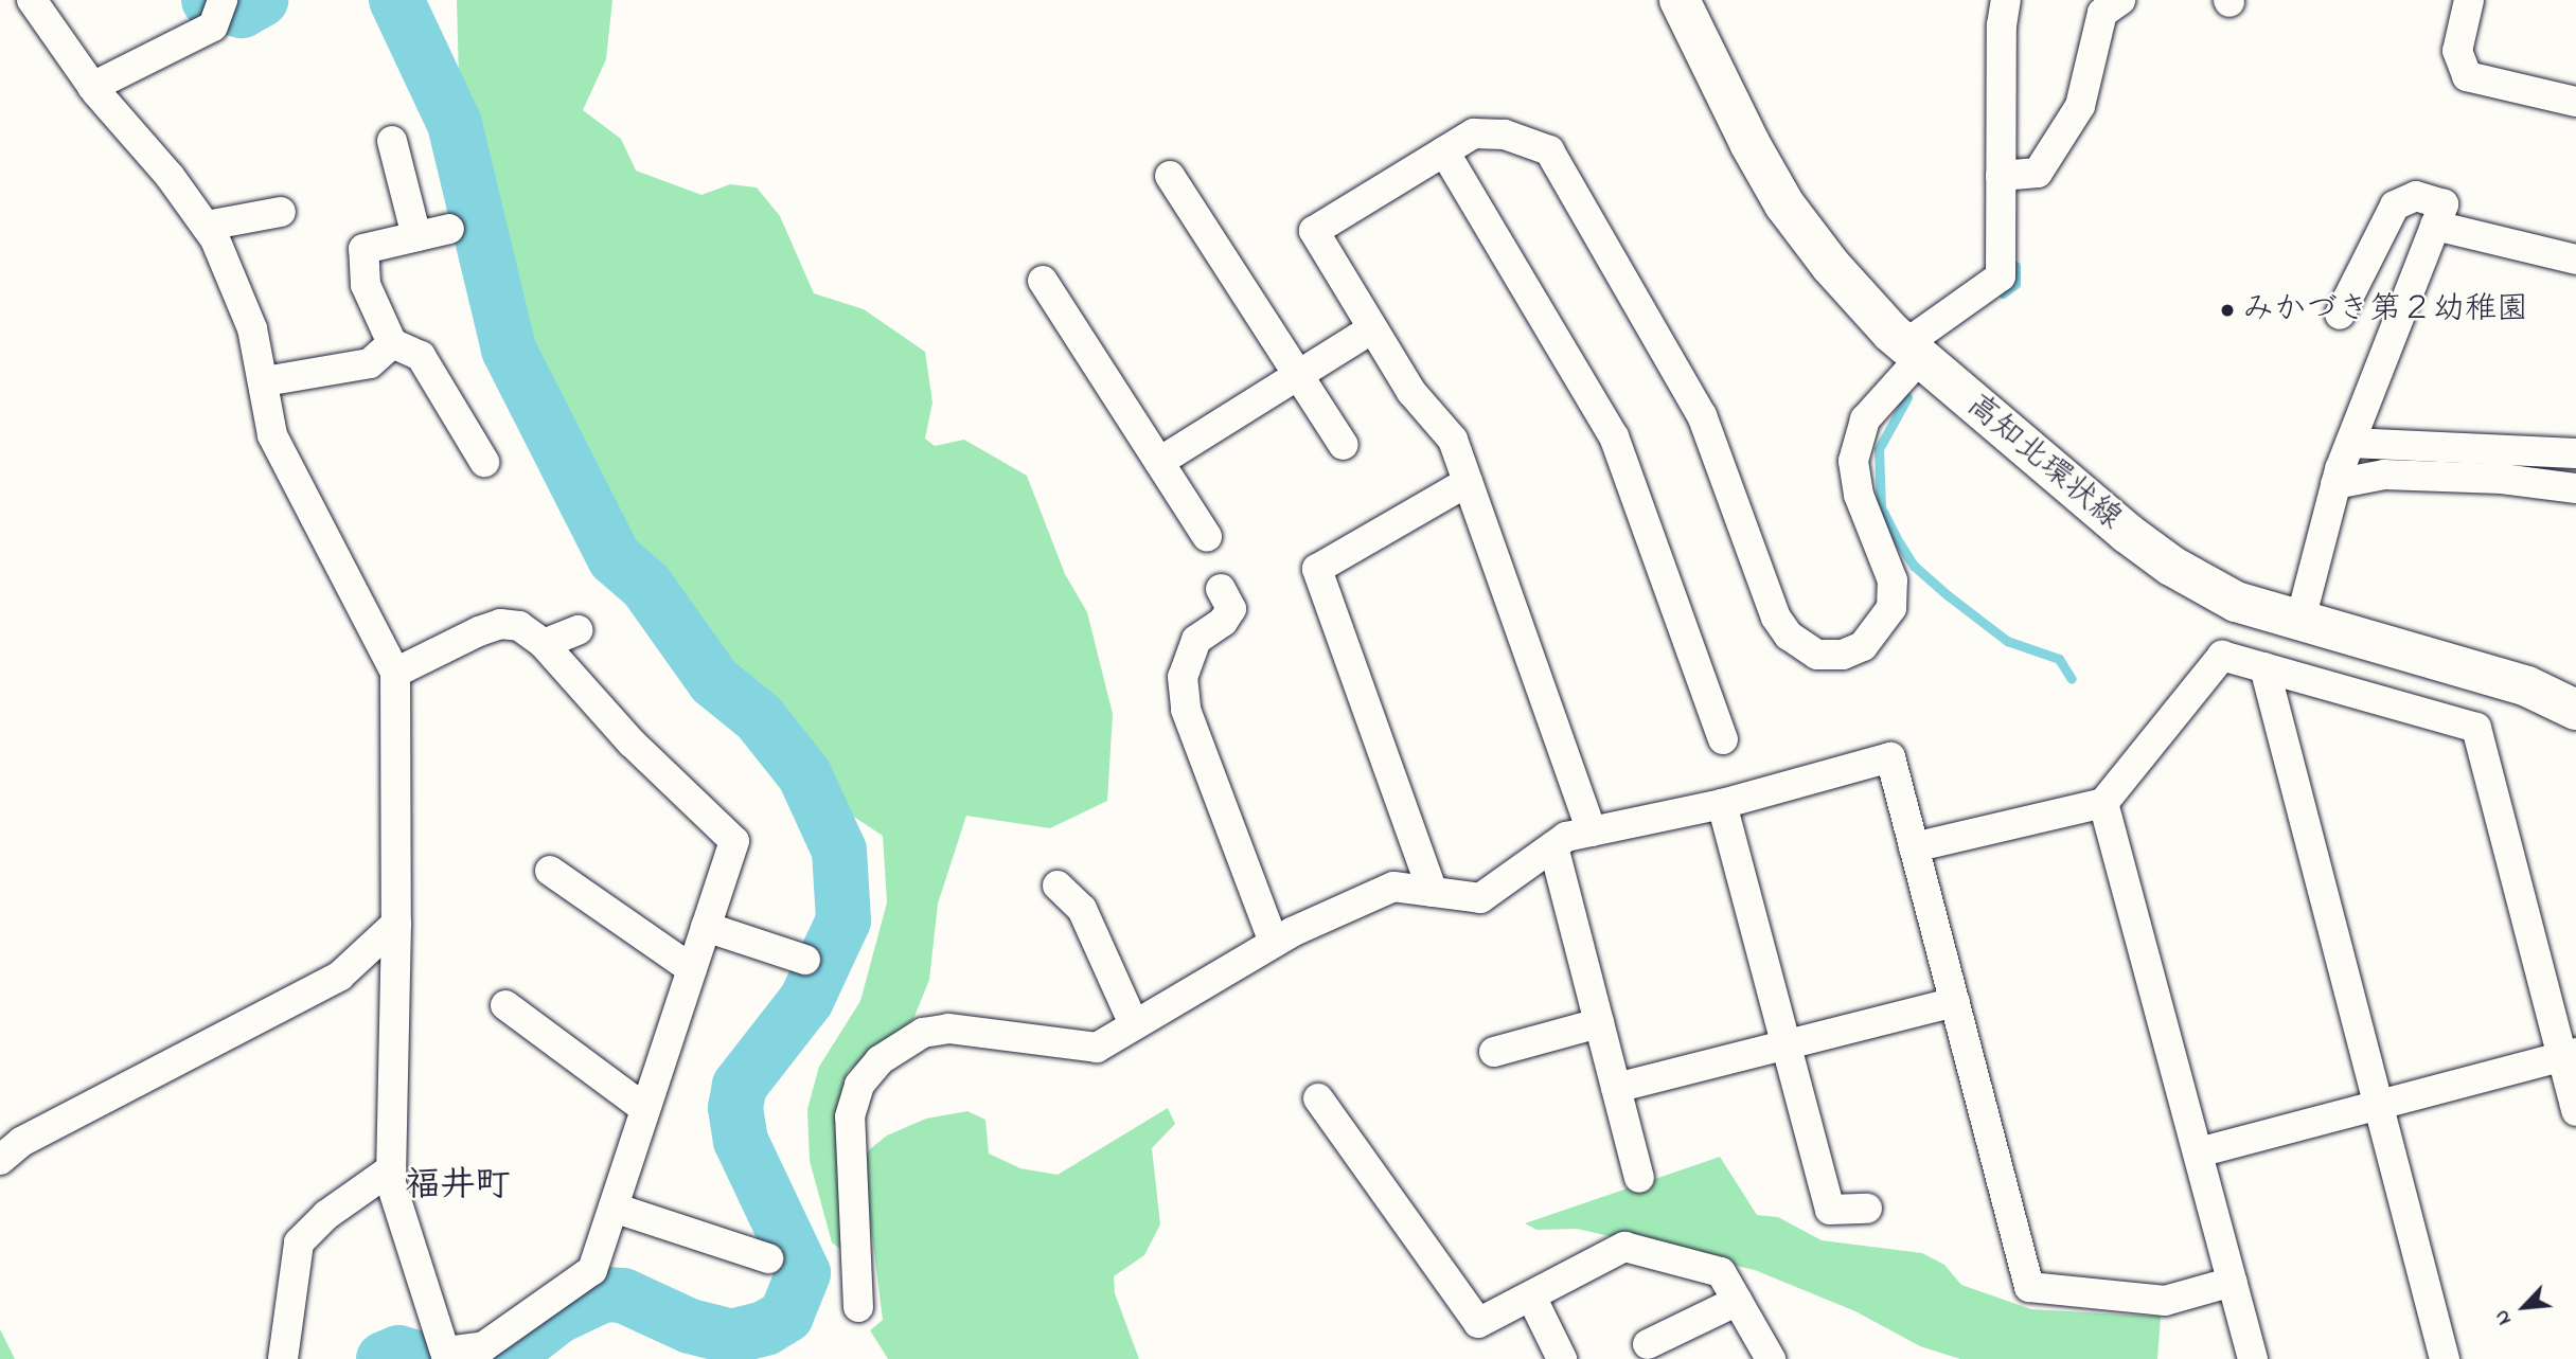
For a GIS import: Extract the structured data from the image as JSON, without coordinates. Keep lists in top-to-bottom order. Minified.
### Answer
{"streets":{"main road":["高知北環状線"]},"districts":["福井町"],"places":["みかづき第２幼稚園"],"north":"bottom left"}
